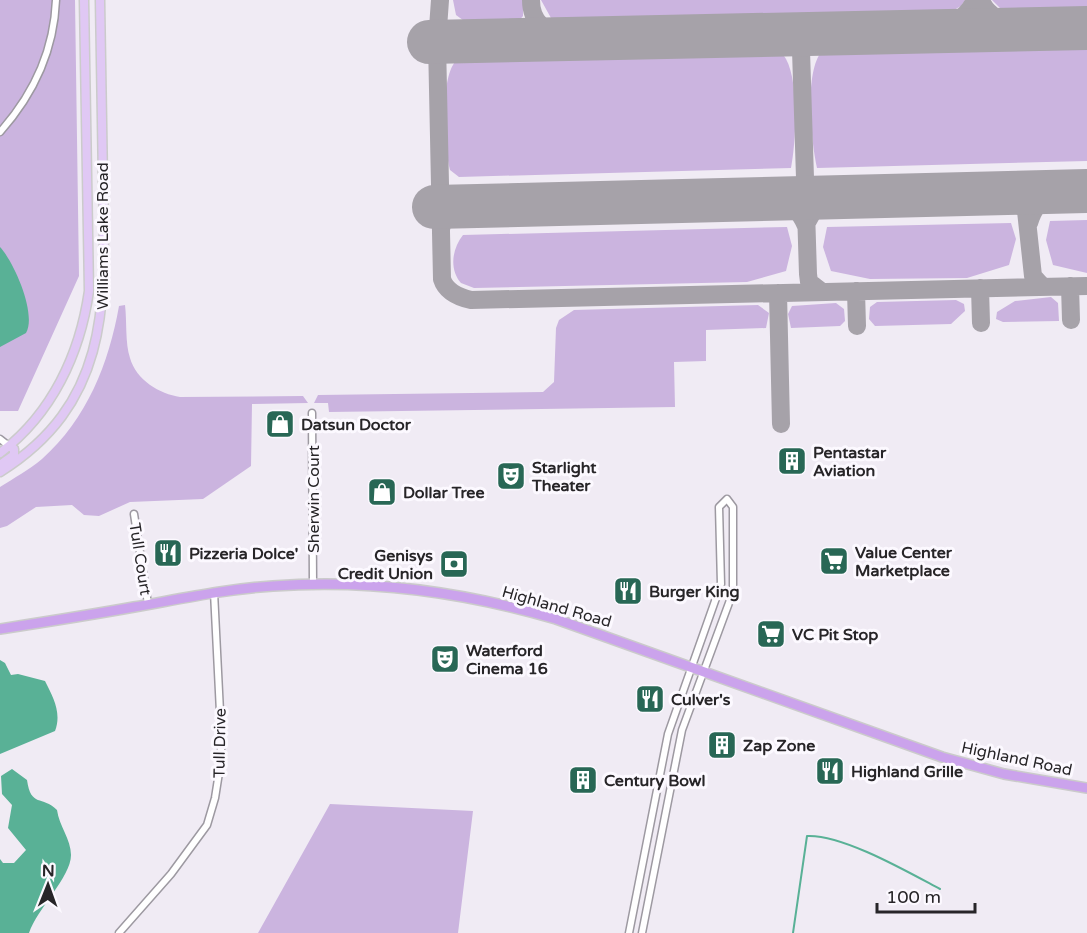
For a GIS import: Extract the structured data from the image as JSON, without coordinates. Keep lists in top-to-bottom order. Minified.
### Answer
{"streets":{"highway":["Highland Road"],"main road":["Williams Lake Road"],"street":["Sherwin Court","Tull Court","Tull Drive"]},"crossings":[["Sherwin Court","Highland Road"],["Tull Court","Highland Road"],["Highland Road","Tull Drive"]],"places":{"shop":["Datsun Doctor","Dollar Tree"],"building":["Pentastar Aviation","Zap Zone","Century Bowl"],"theatre":["Starlight Theater","Waterford Cinema 16"],"restaurant":["Pizzeria Dolce'","Burger King","Culver's","Highland Grille"],"supermarket":["Value Center Marketplace","VC Pit Stop"],"bank":["Genisys Credit Union"]},"scale_bar":"100 m","north":"top"}
